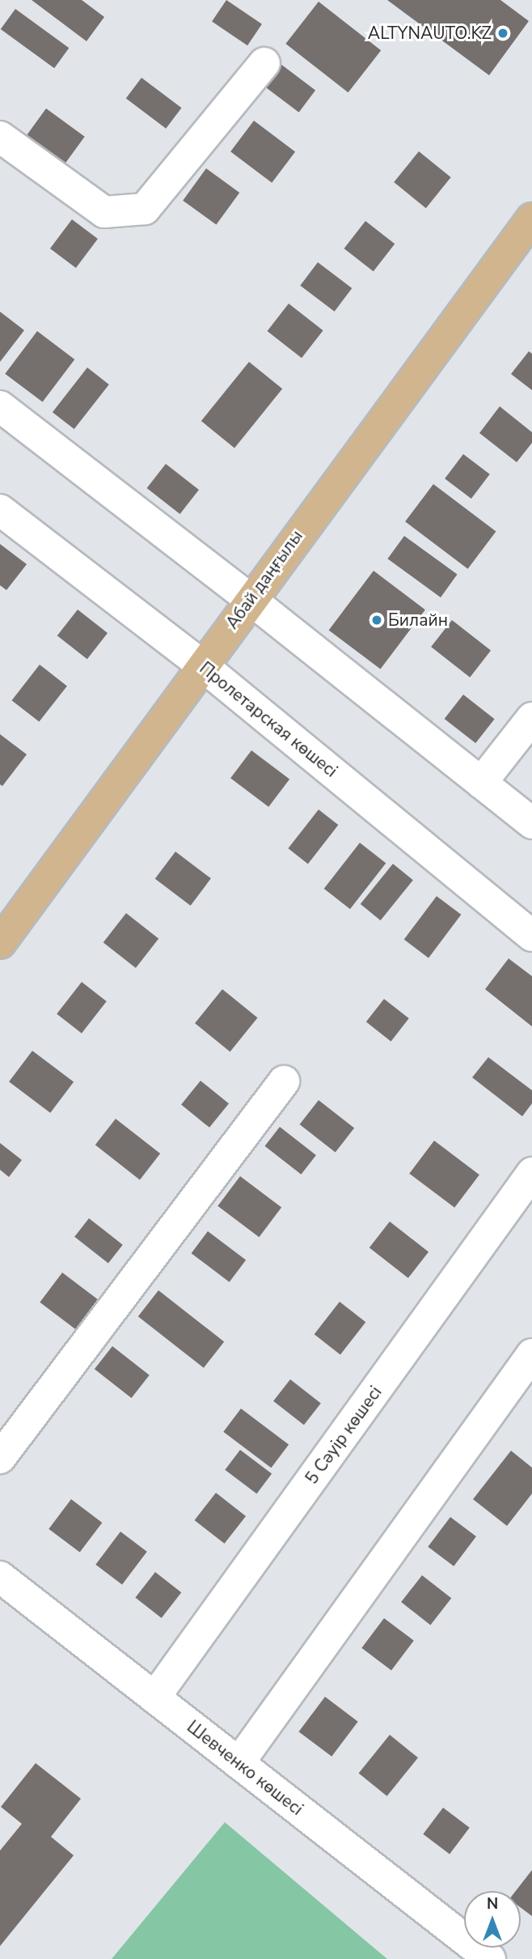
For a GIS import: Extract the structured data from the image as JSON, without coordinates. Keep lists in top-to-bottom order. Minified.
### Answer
{"streets":{"main road":["Абай даңғылы"],"street":["Пролетарская көшесі","5 Сәуір көшесі","Шевченко көшесі"]},"crossings":[["Абай даңғылы","Пролетарская көшесі"],["5 Сәуір көшесі","Шевченко көшесі"]],"places":["ALTYNAUTO.KZ","Билайн"],"north":"top"}
